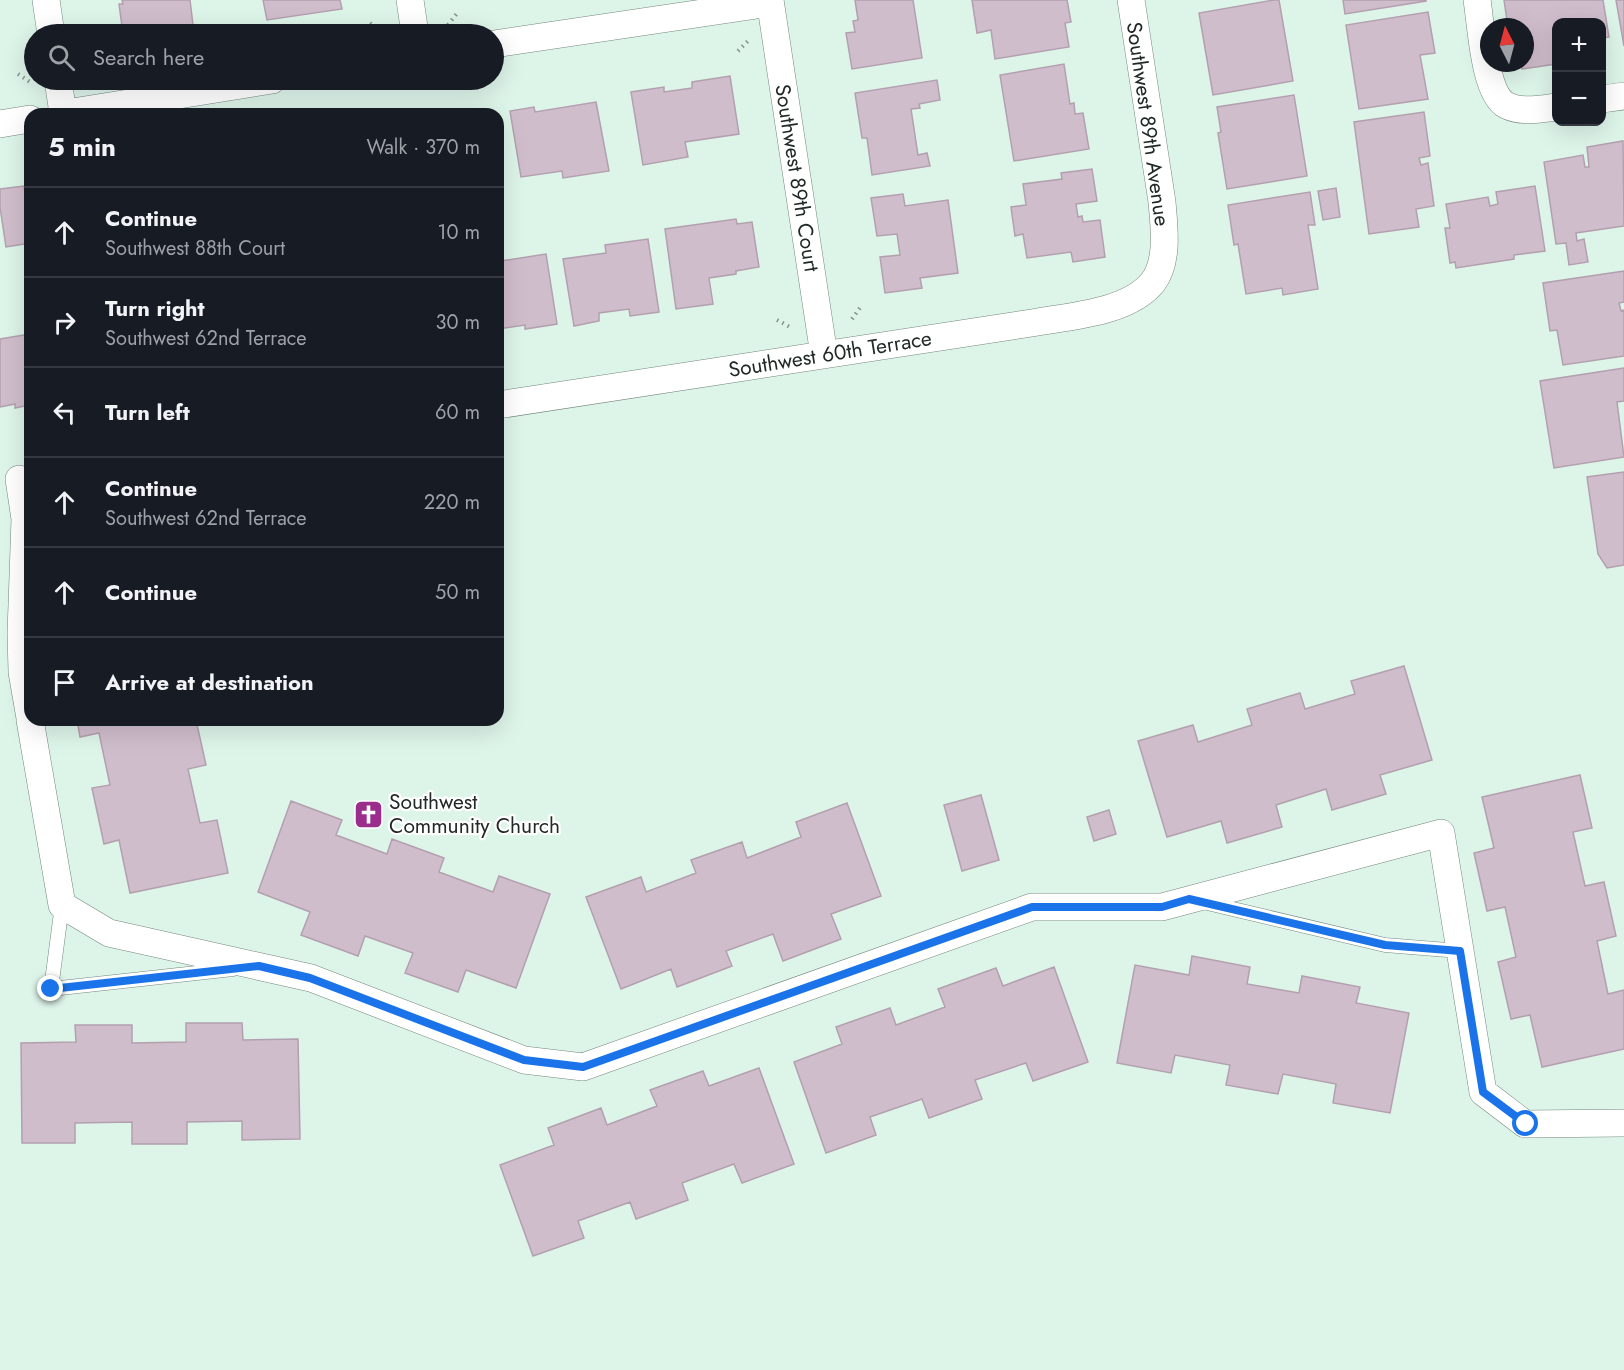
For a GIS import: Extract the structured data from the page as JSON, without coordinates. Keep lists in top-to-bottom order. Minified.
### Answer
{"streets":{"street":["Southwest 89th Avenue","Southwest 89th Court","Southwest 60th Terrace"]},"crossings":[["Southwest 89th Avenue","Southwest 60th Terrace"],["Southwest 89th Court","Southwest 60th Terrace"]],"places":{"church":["Southwest Community Church"]},"north":"top","page":{"map_buttons":["+","−"],"search":"Search here","heading":["5 min","Walk · 370 m"],"list":[["Continue","Southwest 88th Court","10 m"],["Turn right","Southwest 62nd Terrace","30 m"],["Turn left","60 m"],["Continue","Southwest 62nd Terrace","220 m"],["Continue","50 m"],"Arrive at destination"]}}
